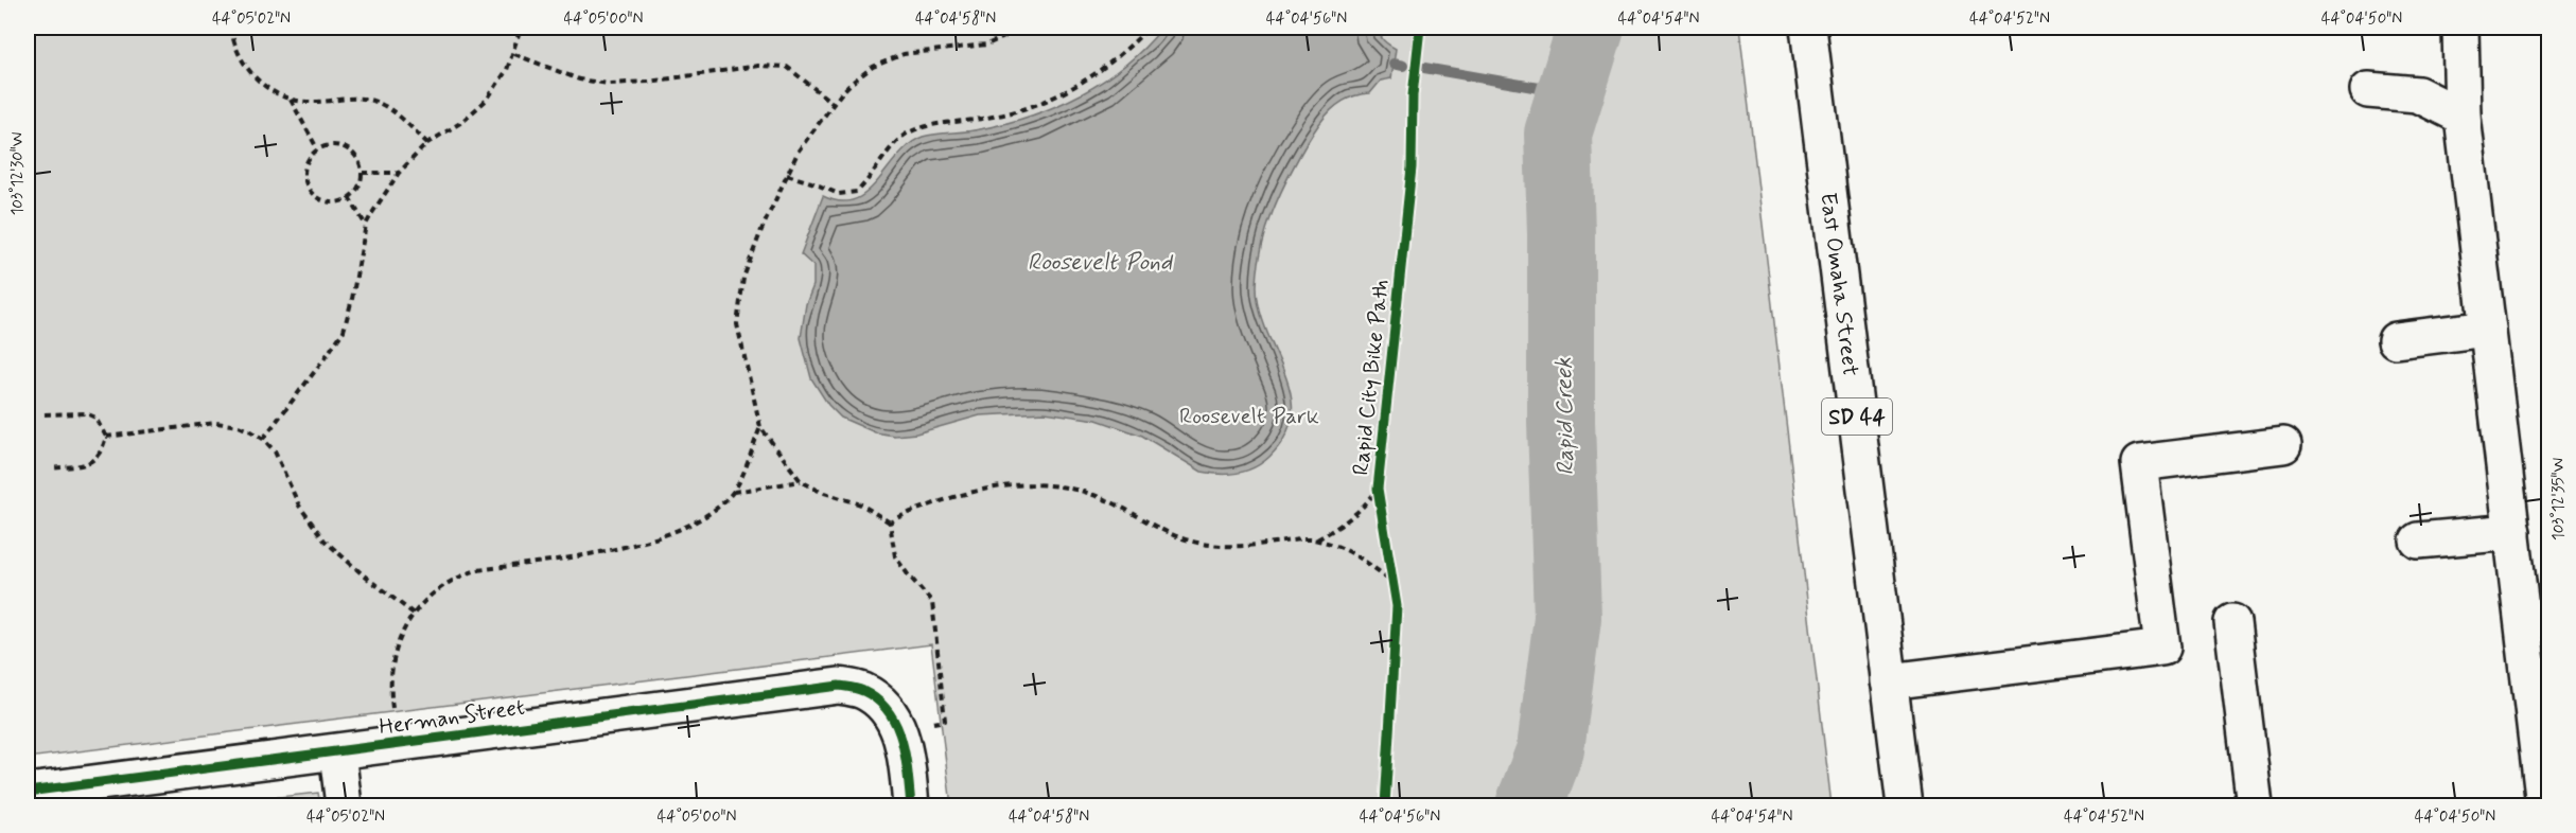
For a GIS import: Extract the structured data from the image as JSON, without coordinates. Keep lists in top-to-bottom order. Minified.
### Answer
{"streets":{"street":["East Omaha Street","SD 44","Herman Street"],"cycle path":["Rapid City Bike Path"]},"water":["Roosevelt Pond","Rapid Creek"],"parks":["Roosevelt Park"],"coordinates":["44°05'02\"N","44°05'00\"N","44°04'58\"N","44°04'56\"N","44°04'54\"N","44°04'52\"N","44°04'50\"N","103°12'30\"W","103°12'35\"W"]}
